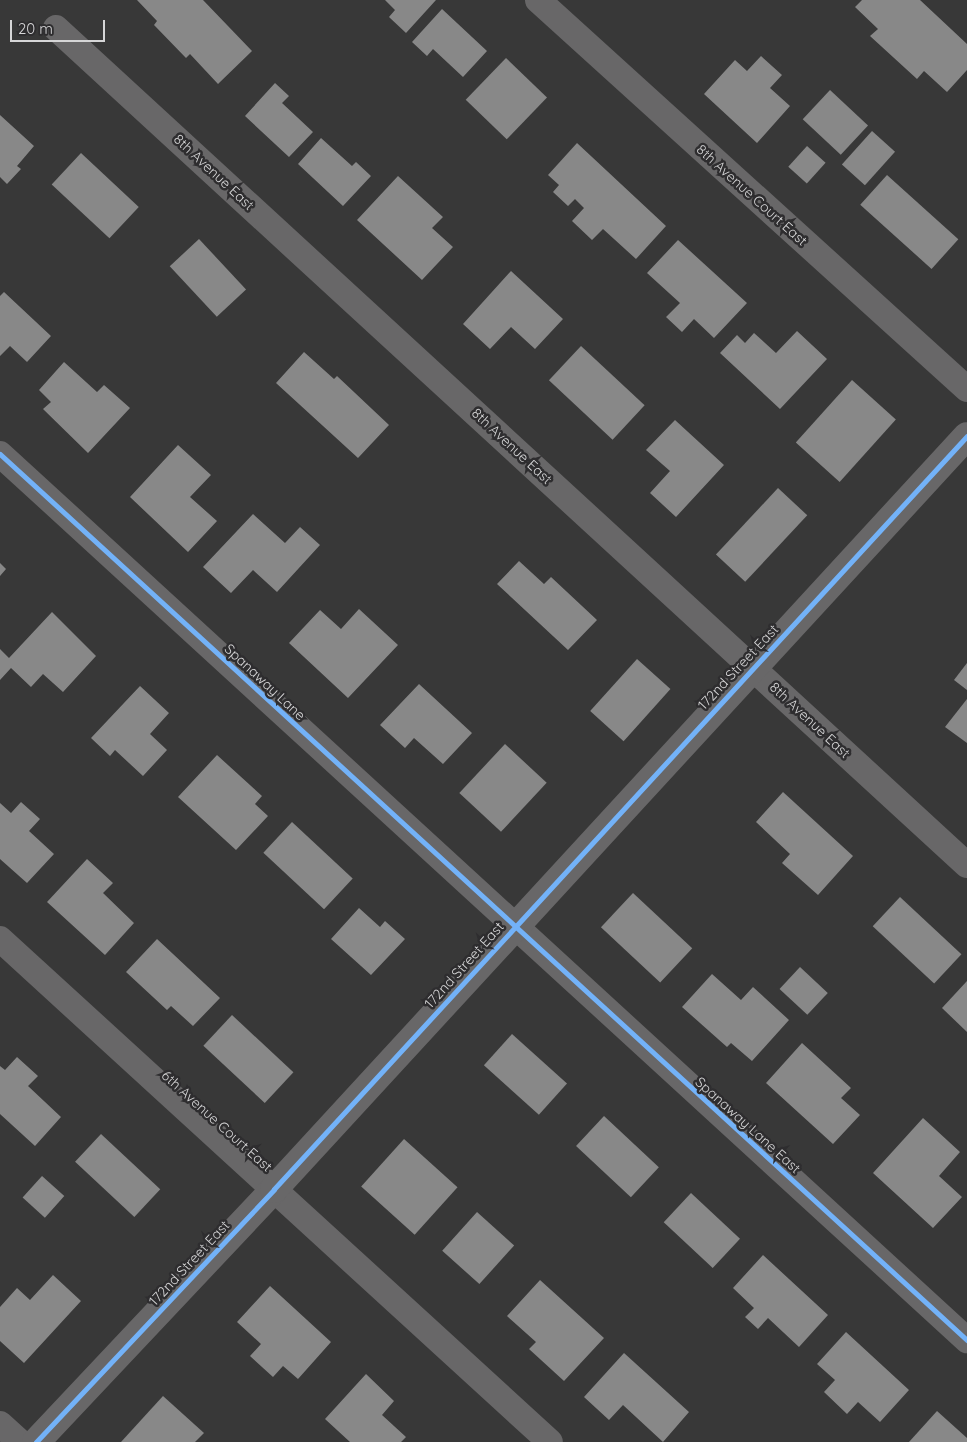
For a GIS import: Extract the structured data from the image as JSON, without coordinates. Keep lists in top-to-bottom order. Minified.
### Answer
{"streets":{"street":["8th Avenue East","8th Avenue Court East","172nd Street East","Spanaway Lane","6th Avenue Court East","Spanaway Lane East"]},"crossings":[["8th Avenue East","172nd Street East"],["172nd Street East","Spanaway Lane"],["172nd Street East","6th Avenue Court East"],["172nd Street East","Spanaway Lane East"],["Spanaway Lane","Spanaway Lane East"]],"scale_bar":"20 m"}
